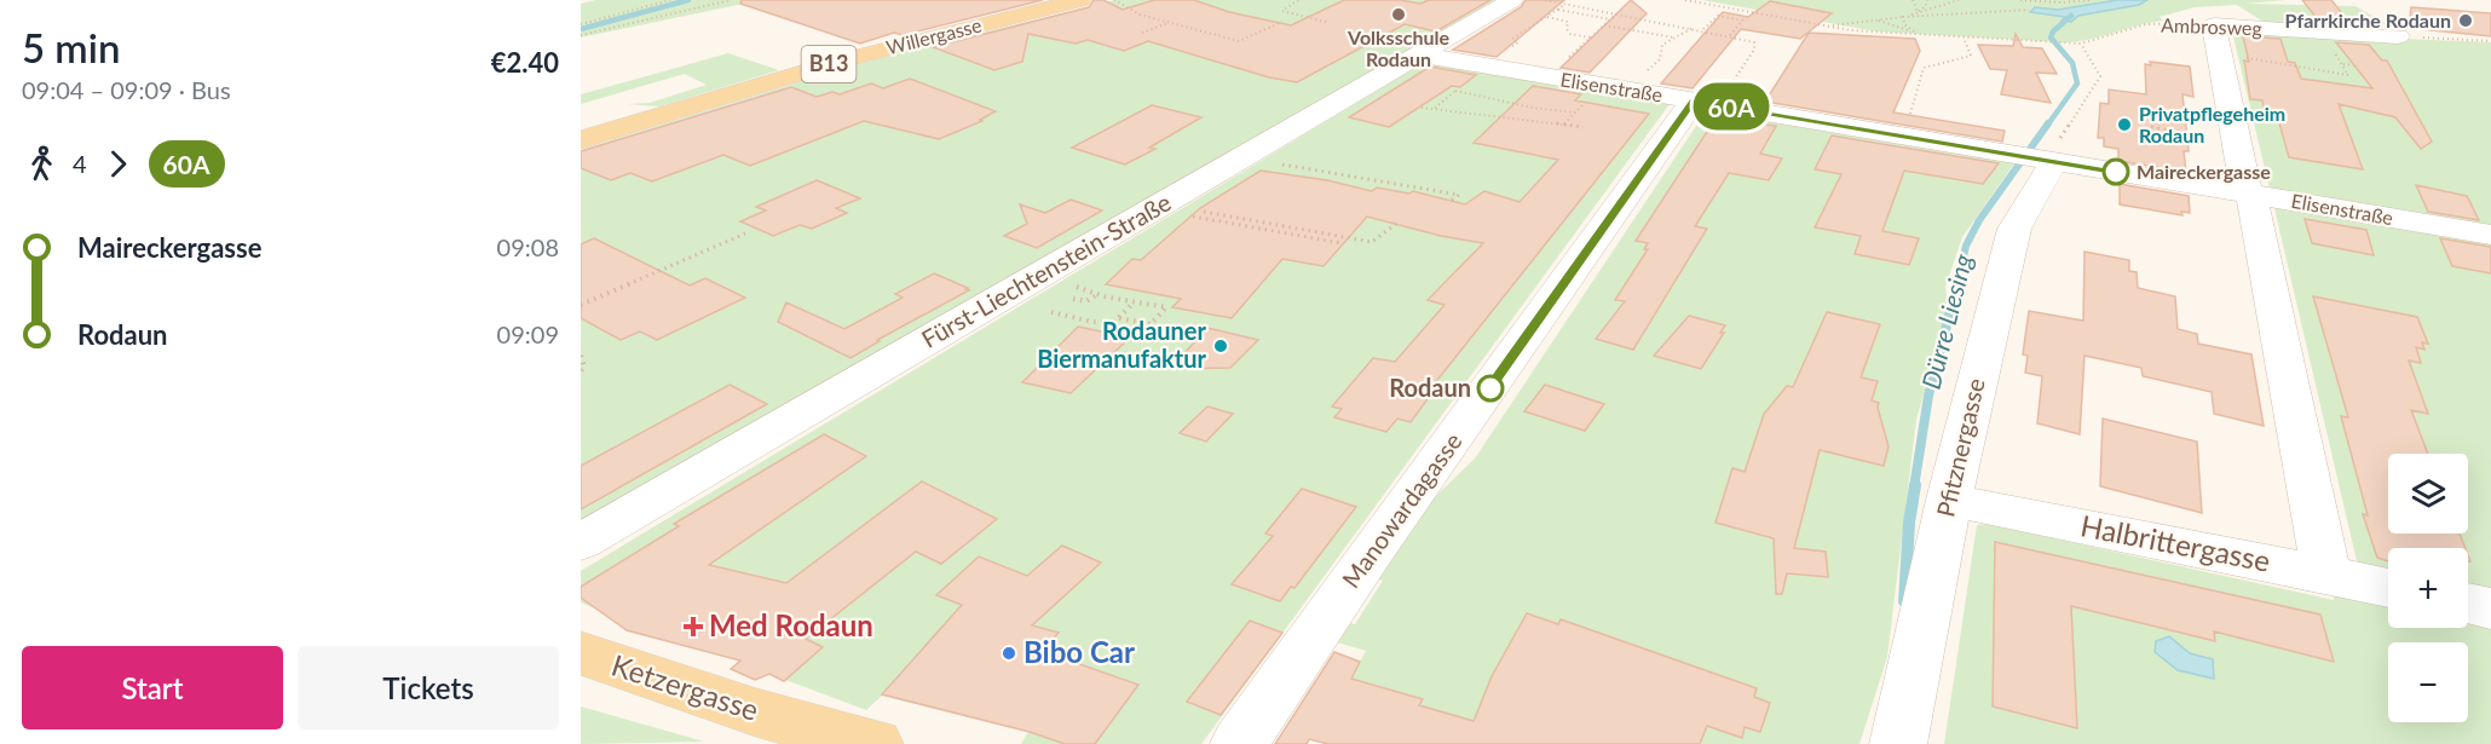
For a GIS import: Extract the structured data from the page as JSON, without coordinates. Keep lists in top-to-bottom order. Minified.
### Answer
{"streets":{"main road":["Willergasse","B13","Ketzergasse"],"street":["Ambrosweg","Elisenstraße","Fürst-Liechtenstein-Straße","Pfitznergasse","Manowardagasse","Halbrittergasse"]},"crossings":[["Elisenstraße","Fürst-Liechtenstein-Straße"],["Elisenstraße","Pfitznergasse"],["Elisenstraße","Manowardagasse"],["Pfitznergasse","Halbrittergasse"]],"water":["Dürre Liesing"],"places":{"other":["Volksschule Rodaun","Pfarrkirche Rodaun","Privatpflegeheim Rodaun","Maireckergasse","Rodauner Biermanufaktur","Rodaun","Bibo Car"],"health":["Med Rodaun"]},"lines":["bus line 60A"],"page":{"heading":["5 min","09:04 – 09:09 · Bus","€2.40"],"on_map":"60A","legs":["4","60A"],"list":[{"name":"Maireckergasse","value":"09:08"},{"name":"Rodaun","value":"09:09"}],"map_buttons":["+","−"],"buttons":["Start","Tickets"]}}
